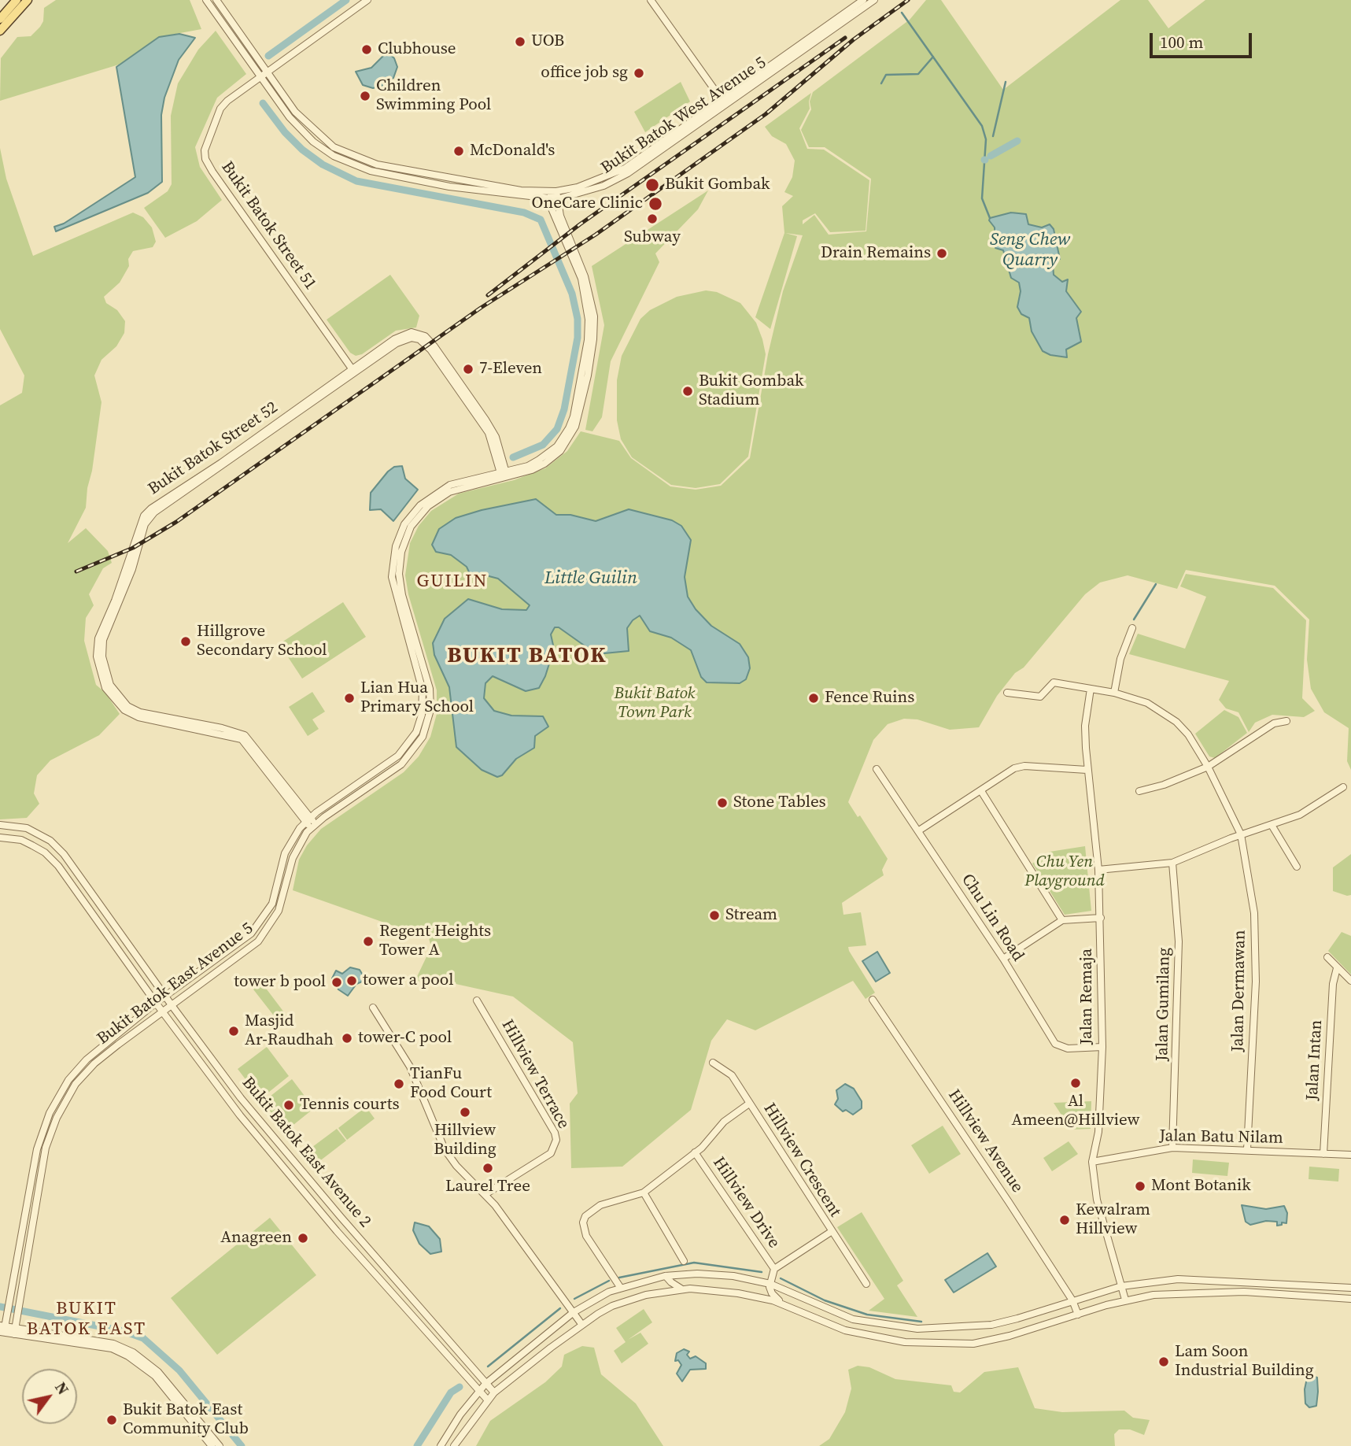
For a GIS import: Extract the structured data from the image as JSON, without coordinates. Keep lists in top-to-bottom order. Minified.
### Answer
{"streets":{"street":["Bukit Batok West Avenue 5","Bukit Batok Street 51","Bukit Batok Street 52","Chu Lin Road","Bukit Batok East Avenue 5","Jalan Dermawan","Jalan Remaja","Jalan Gumilang","Jalan Intan","Hillview Terrace","Jalan Batu Nilam","Hillview Avenue","Bukit Batok East Avenue 2","Hillview Crescent","Hillview Drive"]},"crossings":[["Bukit Batok West Avenue 5","Bukit Batok Street 51"],["Bukit Batok West Avenue 5","Bukit Batok East Avenue 5"],["Bukit Batok Street 51","Bukit Batok Street 52"],["Bukit Batok Street 52","Bukit Batok East Avenue 5"],["Chu Lin Road","Jalan Remaja"],["Bukit Batok East Avenue 5","Bukit Batok East Avenue 2"],["Jalan Dermawan","Jalan Remaja"],["Jalan Dermawan","Jalan Batu Nilam"],["Jalan Remaja","Jalan Batu Nilam"],["Jalan Gumilang","Jalan Batu Nilam"],["Jalan Intan","Jalan Batu Nilam"],["Hillview Crescent","Hillview Drive"]],"districts":["GUILIN","BUKIT BATOK","BUKIT BATOK EAST"],"water":["Seng Chew Quarry","Little Guilin"],"parks":["Bukit Batok Town Park","Chu Yen Playground"],"places":["UOB","Clubhouse","office job sg","Children Swimming Pool","McDonald's","Bukit Gombak","OneCare Clinic","Subway","Drain Remains","7-Eleven","Bukit Gombak Stadium","Hillgrove Secondary School","Lian Hua Primary School","Fence Ruins","Stone Tables","Stream","Regent Heights Tower A","tower a pool","tower b pool","Masjid Ar-Raudhah","tower-C pool","Al Ameen@Hillview","TianFu Food Court","Tennis courts","Hillview Building","Laurel Tree","Mont Botanik","Kewalram Hillview","Anagreen","Lam Soon Industrial Building","Bukit Batok East Community Club"],"scale_bar":"100 m","north":"top right"}
